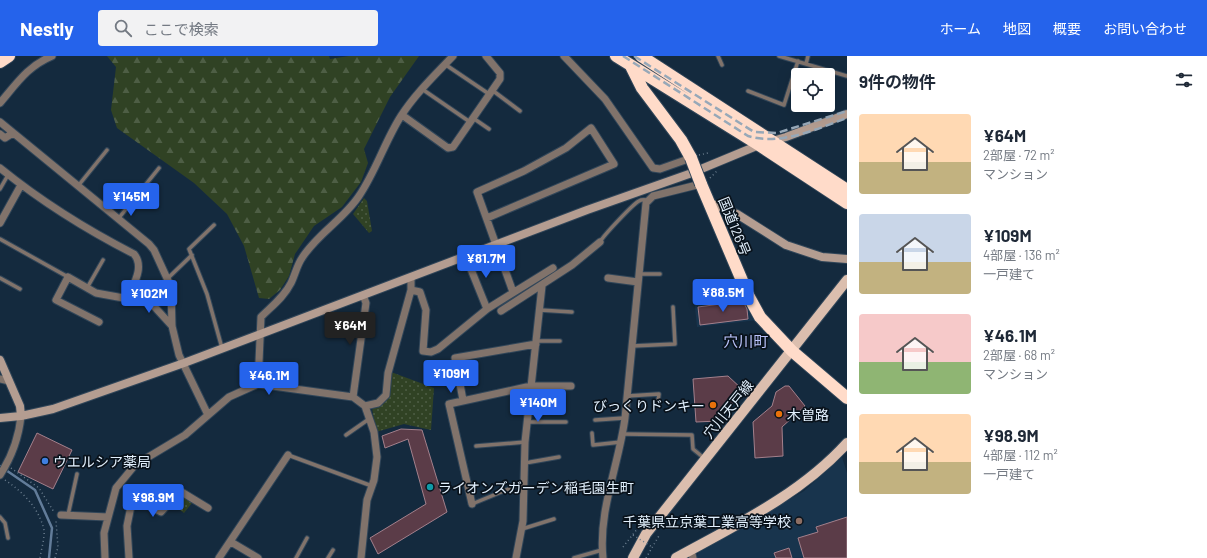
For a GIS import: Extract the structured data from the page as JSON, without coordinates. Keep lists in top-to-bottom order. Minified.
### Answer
{"streets":{"highway":["国道126号"],"main road":["穴川天戸線"]},"crossings":[["国道126号","穴川天戸線"]],"districts":["穴川町"],"places":["びっくりドンキー","木曽路","ウエルシア薬局","ライオンズガーデン稲毛園生町","千葉県立京葉工業高等学校"],"page":{"header":"Nestly","search":"ここで検索","nav":["ホーム","地図","概要","お問い合わせ"],"heading":"9件の物件","list":[{"name":"¥64M","note":"2部屋 · 72 m² · マンション"},{"name":"¥109M","note":"4部屋 · 136 m² · 一戸建て"},{"name":"¥46.1M","note":"2部屋 · 68 m² · マンション"},{"name":"¥98.9M","note":"4部屋 · 112 m² · 一戸建て"}],"price":["¥145M","¥81.7M","¥88.5M","¥102M","¥64M","¥109M","¥46.1M","¥140M","¥98.9M"]}}
